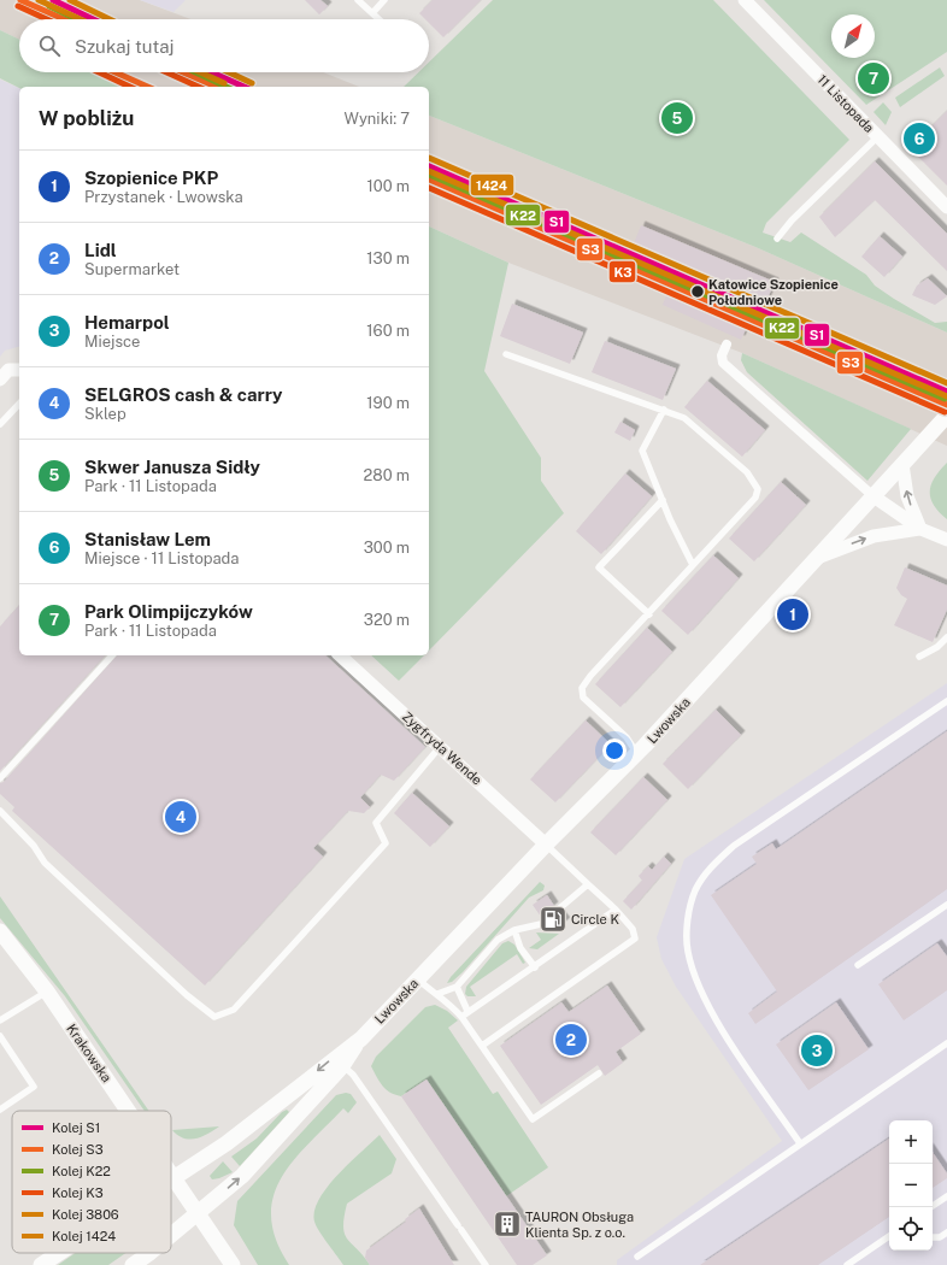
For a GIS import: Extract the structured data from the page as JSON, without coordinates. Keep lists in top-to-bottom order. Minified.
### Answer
{"streets":{"street":["11 Listopada","Lwowska","Zygfryda Wende","Krakowska"]},"crossings":[["Lwowska","Zygfryda Wende"],["Lwowska","Krakowska"]],"places":{"other":["Katowice Szopienice Południowe"],"fuel station":["Circle K"],"building":["TAURON Obsługa Klienta Sp. z o.o."]},"lines":["rail line S1","rail line S3","rail line 3806","rail line 1424","rail line K22","rail line K3"],"legend":["Kolej S1","Kolej S3","Kolej K22","Kolej K3","Kolej 3806","Kolej 1424"],"north":"top right","page":{"search":"Szukaj tutaj","pins":["7","5","6","1","4","2","3"],"heading":["W pobliżu","Wyniki: 7"],"list":[{"mark":"1","name":"Szopienice PKP","note":"Przystanek · Lwowska","value":"100 m"},{"mark":"2","name":"Lidl","note":"Supermarket","value":"130 m"},{"mark":"3","name":"Hemarpol","note":"Miejsce","value":"160 m"},{"mark":"4","name":"SELGROS cash & carry","note":"Sklep","value":"190 m"},{"mark":"5","name":"Skwer Janusza Sidły","note":"Park · 11 Listopada","value":"280 m"},{"mark":"6","name":"Stanisław Lem","note":"Miejsce · 11 Listopada","value":"300 m"},{"mark":"7","name":"Park Olimpijczyków","note":"Park · 11 Listopada","value":"320 m"}],"map_buttons":["+","−"]}}
